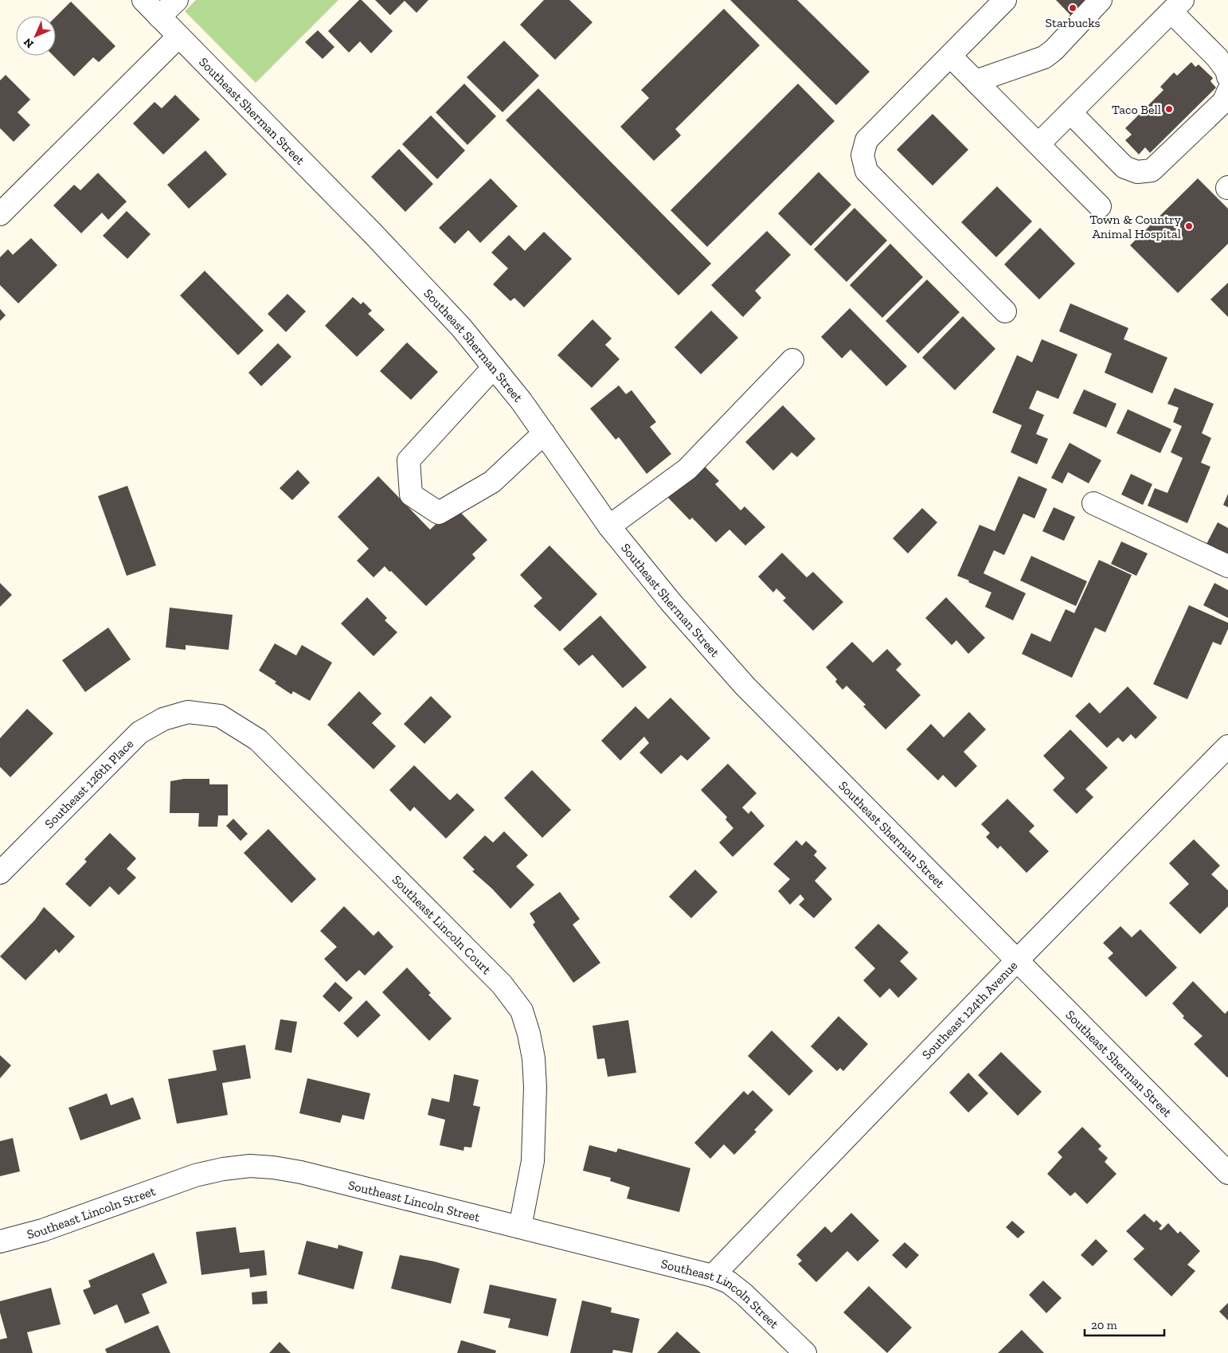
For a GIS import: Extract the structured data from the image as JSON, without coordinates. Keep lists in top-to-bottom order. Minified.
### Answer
{"streets":{"street":["Southeast Sherman Street","Southeast 126th Place","Southeast Lincoln Court","Southeast 124th Avenue","Southeast Lincoln Street"]},"crossings":[["Southeast Sherman Street","Southeast 124th Avenue"],["Southeast 126th Place","Southeast Lincoln Court"],["Southeast Lincoln Court","Southeast Lincoln Street"],["Southeast 124th Avenue","Southeast Lincoln Street"]],"places":["Starbucks","Taco Bell","Town & Country Animal Hospital"],"scale_bar":"20 m","north":"bottom left"}
